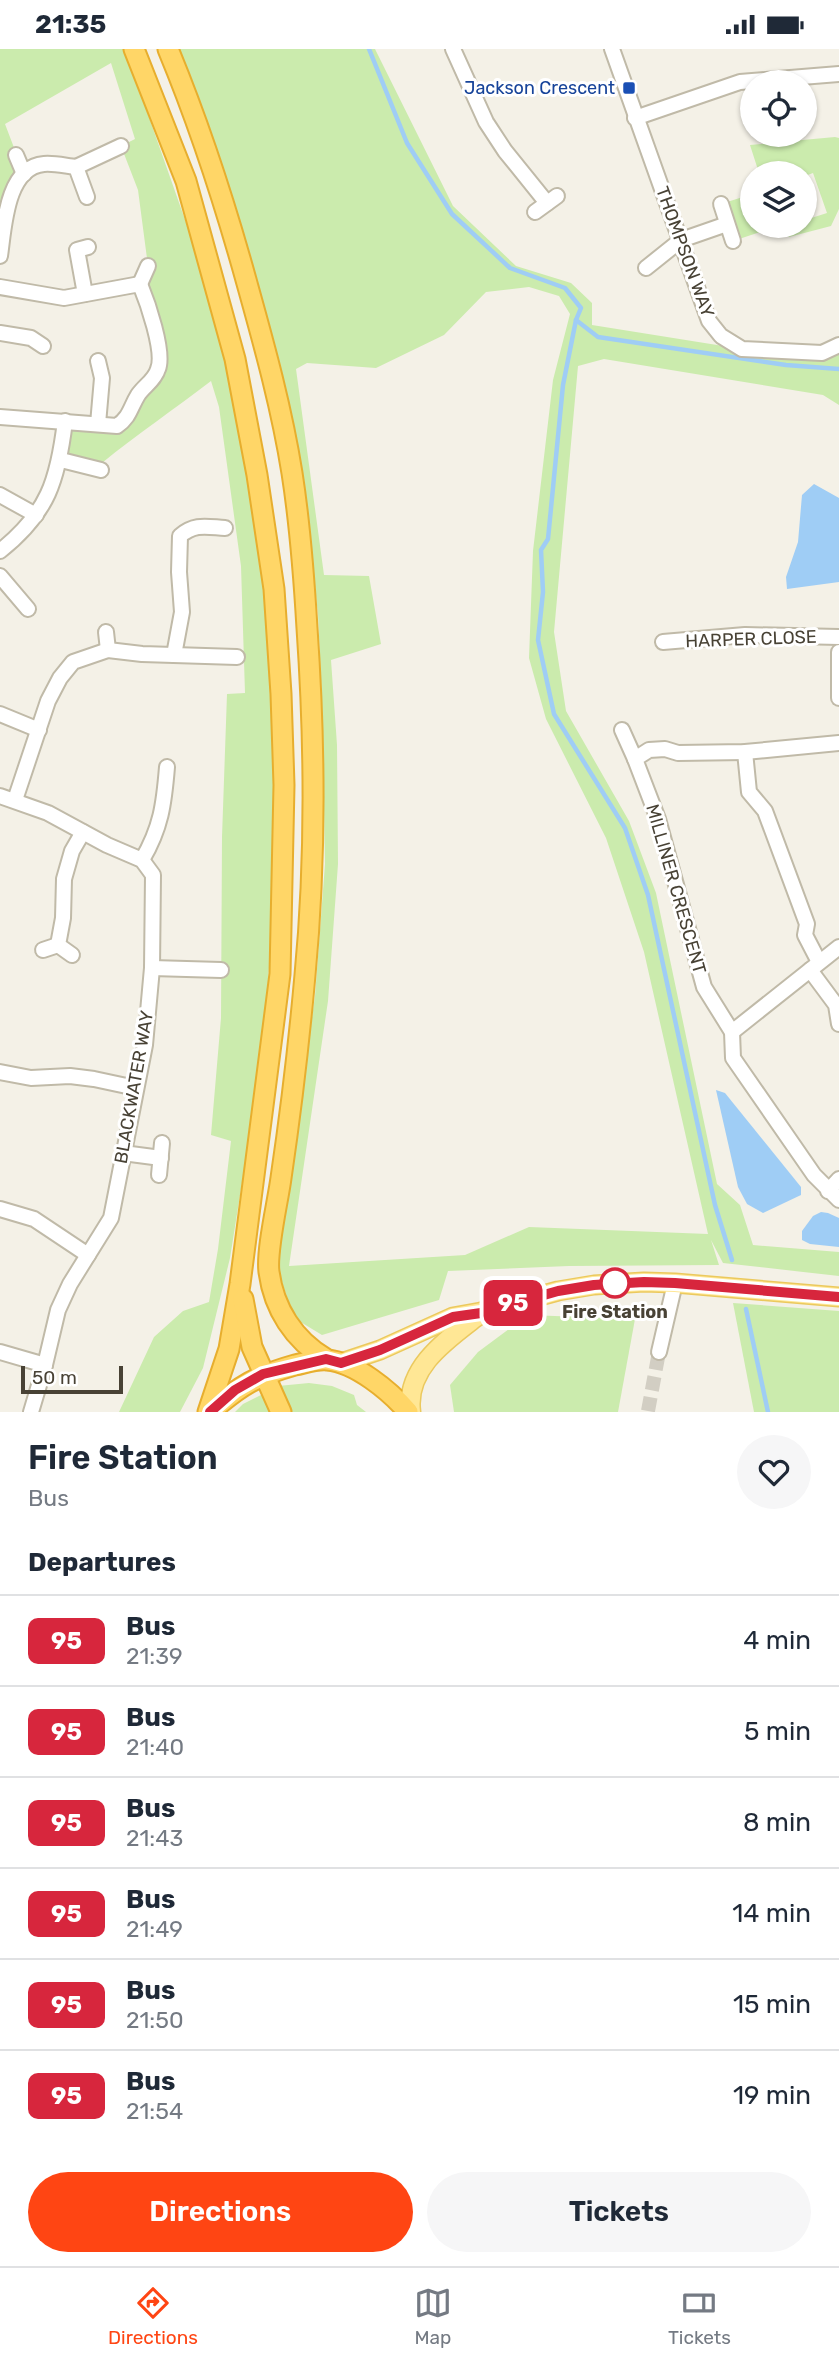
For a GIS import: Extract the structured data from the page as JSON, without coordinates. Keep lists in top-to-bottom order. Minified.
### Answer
{"streets":{"street":["THOMPSON WAY","HARPER CLOSE","MILLINER CRESCENT","BLACKWATER WAY"]},"places":{"transit":["Jackson Crescent"],"other":["Fire Station"]},"lines":["bus line 95"],"scale_bar":"50 m","page":{"status":"21:35","on_map":"95","scale":"50 m","heading":[["Fire Station","Bus"],"Departures"],"list":[{"mark":"95","name":"Bus","note":"21:39","value":"4 min"},{"mark":"95","name":"Bus","note":"21:40","value":"5 min"},{"mark":"95","name":"Bus","note":"21:43","value":"8 min"},{"mark":"95","name":"Bus","note":"21:49","value":"14 min"},{"mark":"95","name":"Bus","note":"21:50","value":"15 min"},{"mark":"95","name":"Bus","note":"21:54","value":"19 min"}],"buttons":["Directions","Tickets"],"tabs":["Directions","Map","Tickets"]}}
